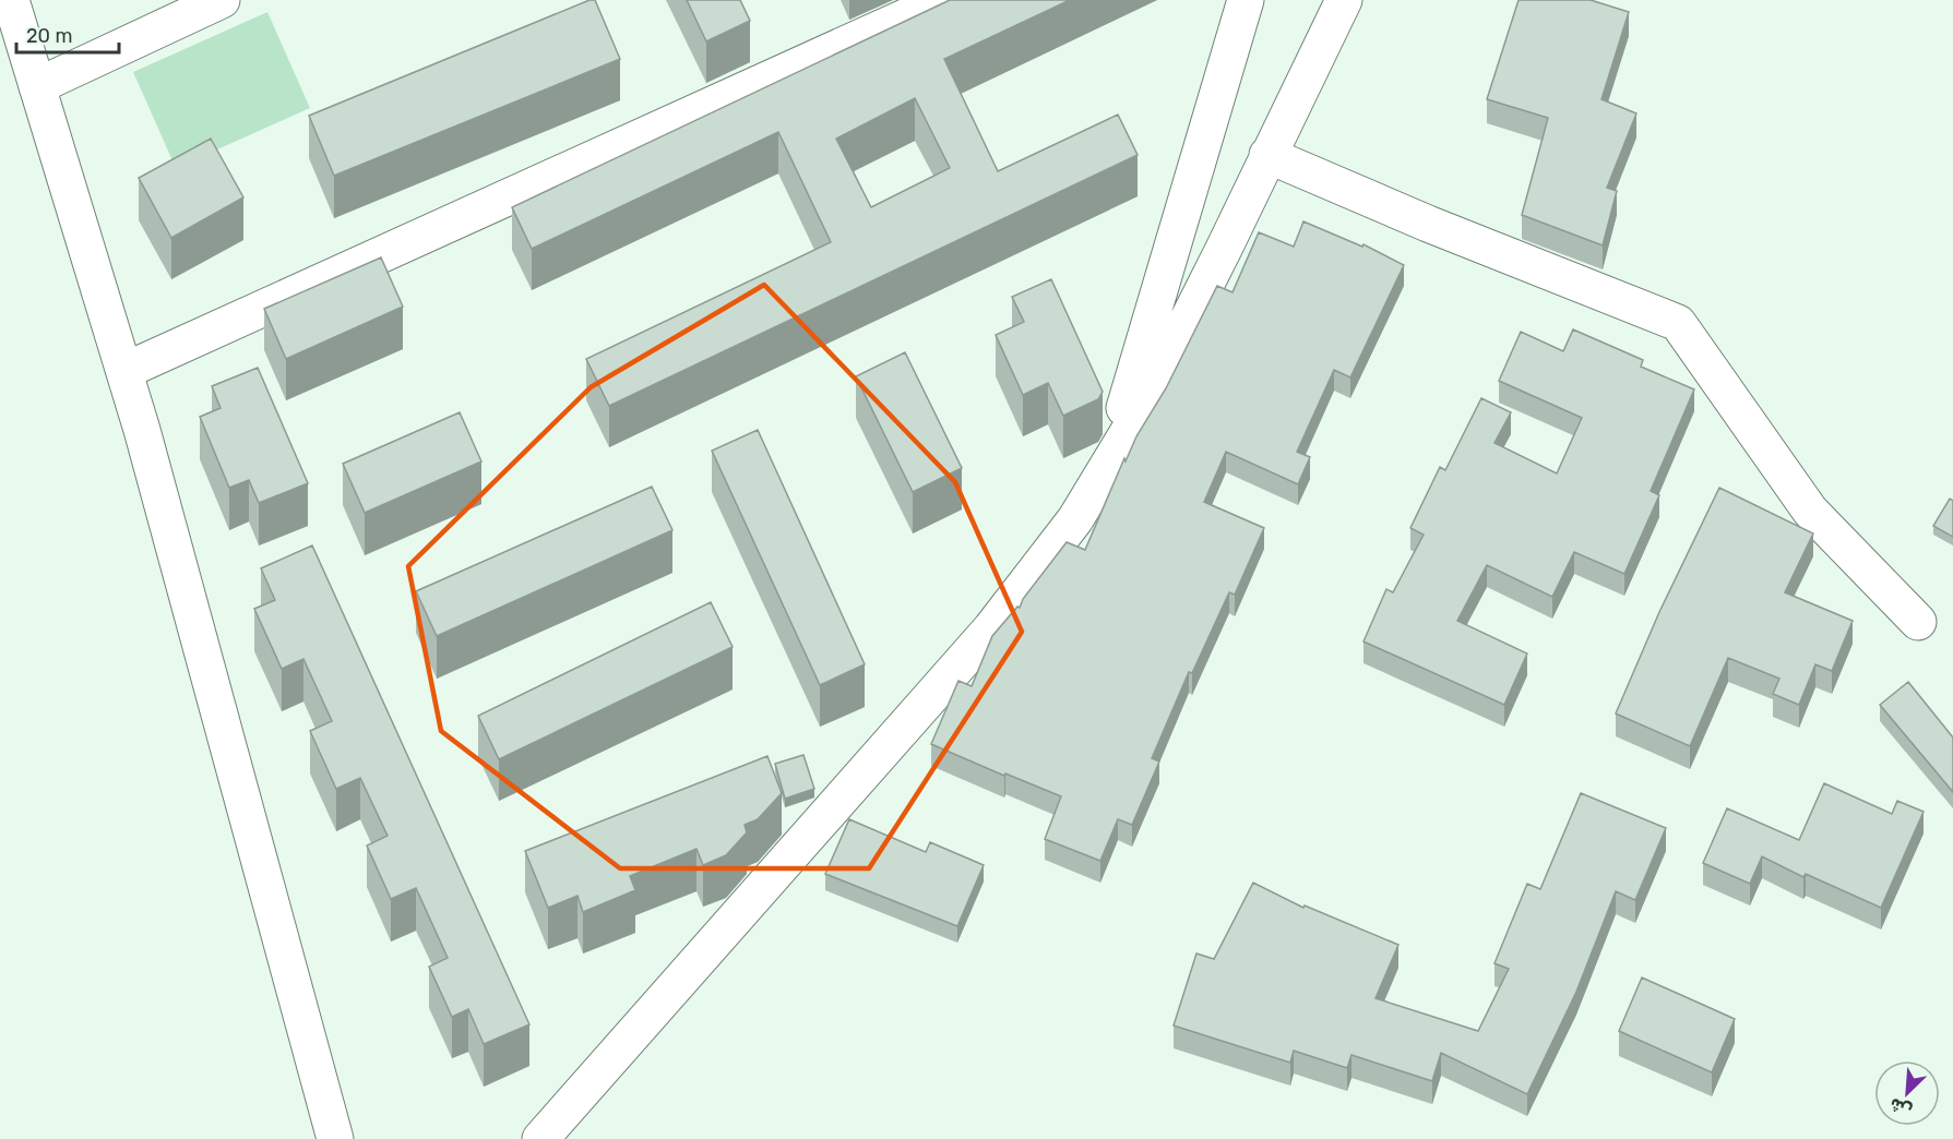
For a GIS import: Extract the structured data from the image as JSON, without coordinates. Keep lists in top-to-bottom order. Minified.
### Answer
{"scale_bar":"20 m","north":"bottom left"}
